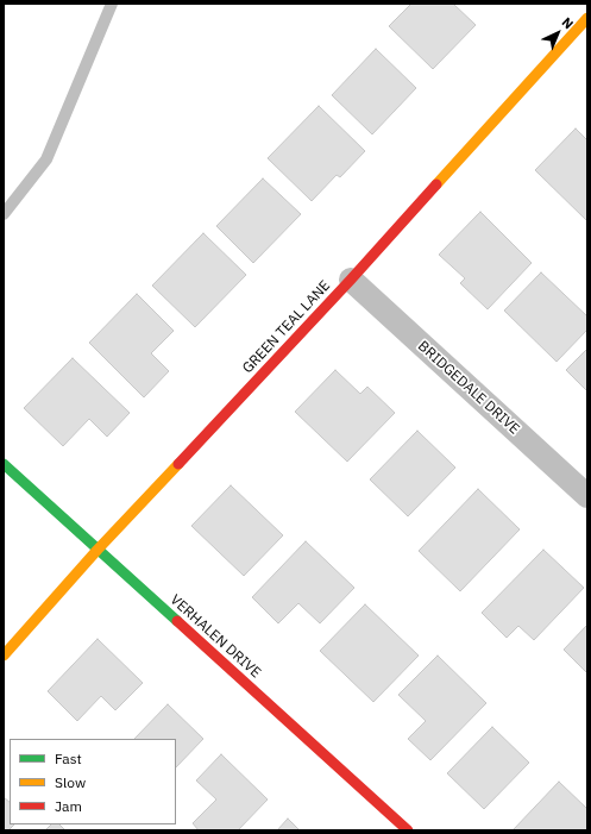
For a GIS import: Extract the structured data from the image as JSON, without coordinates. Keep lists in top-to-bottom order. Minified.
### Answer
{"streets":{"street":["GREEN TEAL LANE","BRIDGEDALE DRIVE","VERHALEN DRIVE"]},"crossings":[["GREEN TEAL LANE","BRIDGEDALE DRIVE"],["GREEN TEAL LANE","VERHALEN DRIVE"]],"legend":["Fast","Slow","Jam"],"north":"top right"}
